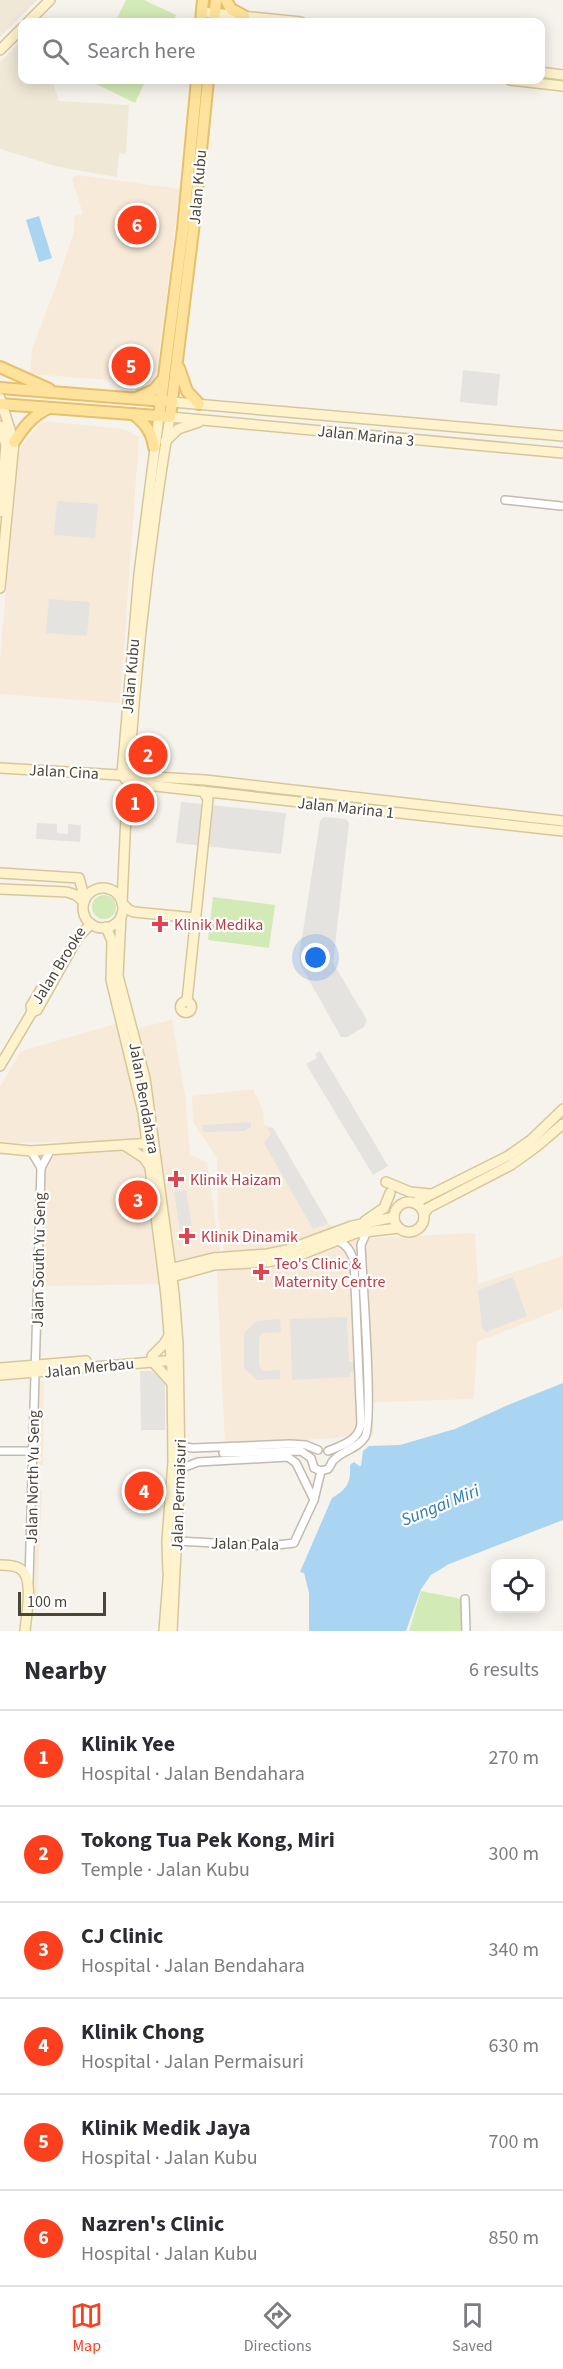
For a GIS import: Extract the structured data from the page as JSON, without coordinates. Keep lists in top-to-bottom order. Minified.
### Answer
{"streets":{"main road":["Jalan Kubu"],"street":["Jalan Marina 3","Jalan Cina","Jalan Marina 1","Jalan Brooke","Jalan Bendahara","Jalan South Yu Seng","Jalan Merbau","Jalan North Yu Seng","Jalan Permaisuri","Jalan Pala"]},"crossings":[["Jalan Kubu","Jalan Marina 3"],["Jalan Kubu","Jalan Cina"],["Jalan Kubu","Jalan Marina 1"],["Jalan Cina","Jalan Marina 1"],["Jalan Brooke","Jalan Bendahara"],["Jalan Bendahara","Jalan Merbau"],["Jalan Bendahara","Jalan Permaisuri"],["Jalan South Yu Seng","Jalan Merbau"],["Jalan South Yu Seng","Jalan North Yu Seng"],["Jalan Merbau","Jalan North Yu Seng"],["Jalan Merbau","Jalan Permaisuri"],["Jalan Permaisuri","Jalan Pala"]],"water":["Sungai Miri"],"places":{"health":["Klinik Medika","Klinik Haizam","Klinik Dinamik","Teo's Clinic & Maternity Centre"]},"scale_bar":"100 m","page":{"search":"Search here","pins":["6","5","2","1","3","4"],"scale":"100 m","heading":["Nearby","6 results"],"list":[{"mark":"1","name":"Klinik Yee","note":"Hospital · Jalan Bendahara","value":"270 m"},{"mark":"2","name":"Tokong Tua Pek Kong, Miri","note":"Temple · Jalan Kubu","value":"300 m"},{"mark":"3","name":"CJ Clinic","note":"Hospital · Jalan Bendahara","value":"340 m"},{"mark":"4","name":"Klinik Chong","note":"Hospital · Jalan Permaisuri","value":"630 m"},{"mark":"5","name":"Klinik Medik Jaya","note":"Hospital · Jalan Kubu","value":"700 m"},{"mark":"6","name":"Nazren's Clinic","note":"Hospital · Jalan Kubu","value":"850 m"}],"nav":["Map","Directions","Saved"]}}
